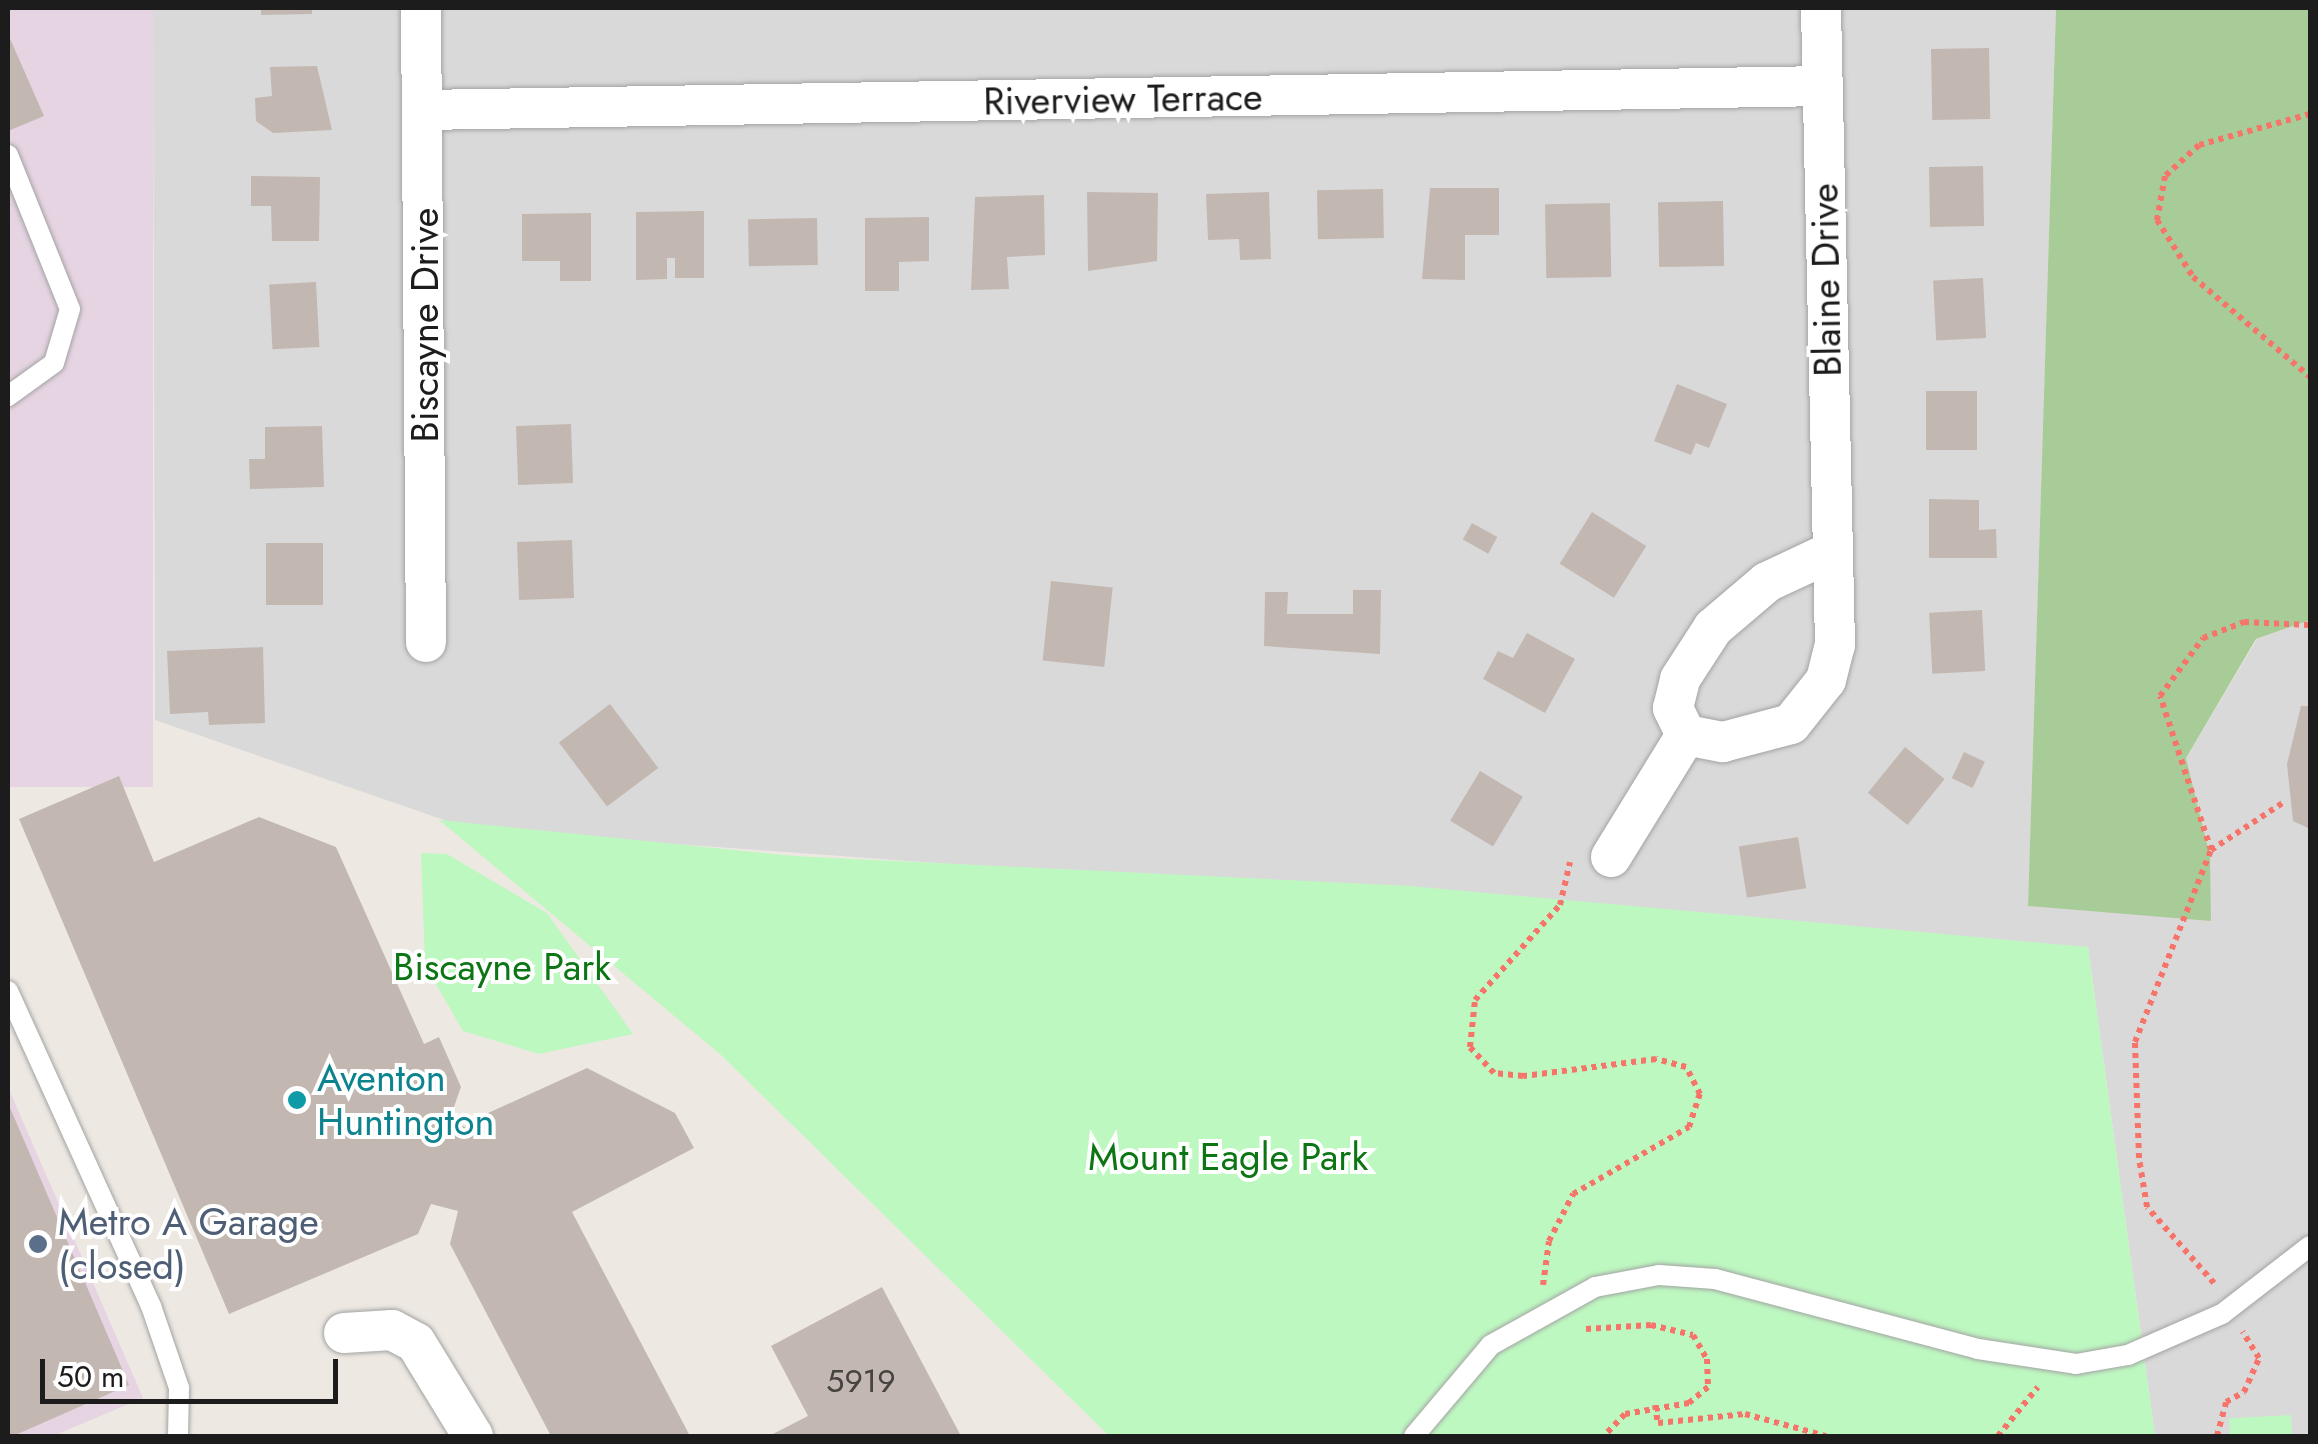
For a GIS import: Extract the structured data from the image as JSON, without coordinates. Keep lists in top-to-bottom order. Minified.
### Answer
{"streets":{"street":["Riverview Terrace","Blaine Drive","Biscayne Drive"]},"crossings":[["Riverview Terrace","Blaine Drive"],["Riverview Terrace","Biscayne Drive"]],"parks":["Biscayne Park","Mount Eagle Park"],"places":["Aventon Huntington","Metro A Garage (closed)"],"house_numbers":["5919"],"scale_bar":"50 m"}
